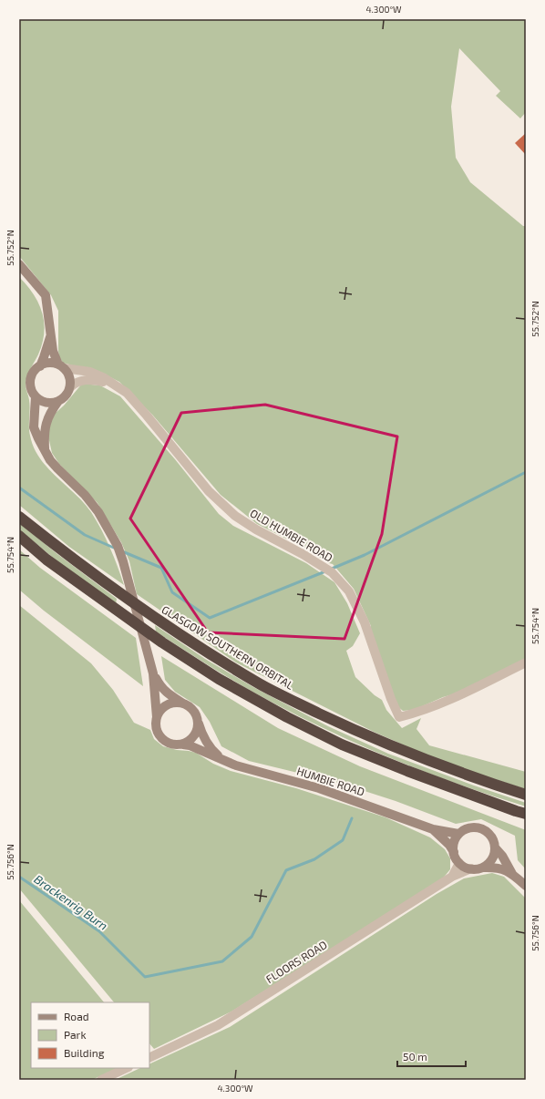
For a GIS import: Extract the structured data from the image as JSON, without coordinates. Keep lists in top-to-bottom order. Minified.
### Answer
{"streets":{"highway":["GLASGOW SOUTHERN ORBITAL"],"street":["OLD HUMBIE ROAD","HUMBIE ROAD","FLOORS ROAD"]},"crossings":[["HUMBIE ROAD","FLOORS ROAD"]],"water":["Brackenrig Burn"],"legend":["Road","Park","Building"],"scale_bar":"50 m","coordinates":["4.300°W","55.752°N","55.754°N","55.756°N"]}
